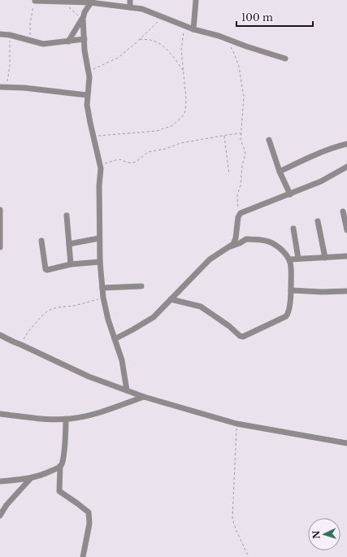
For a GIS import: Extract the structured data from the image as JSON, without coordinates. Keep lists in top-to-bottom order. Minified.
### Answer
{"scale_bar":"100 m","north":"left"}
